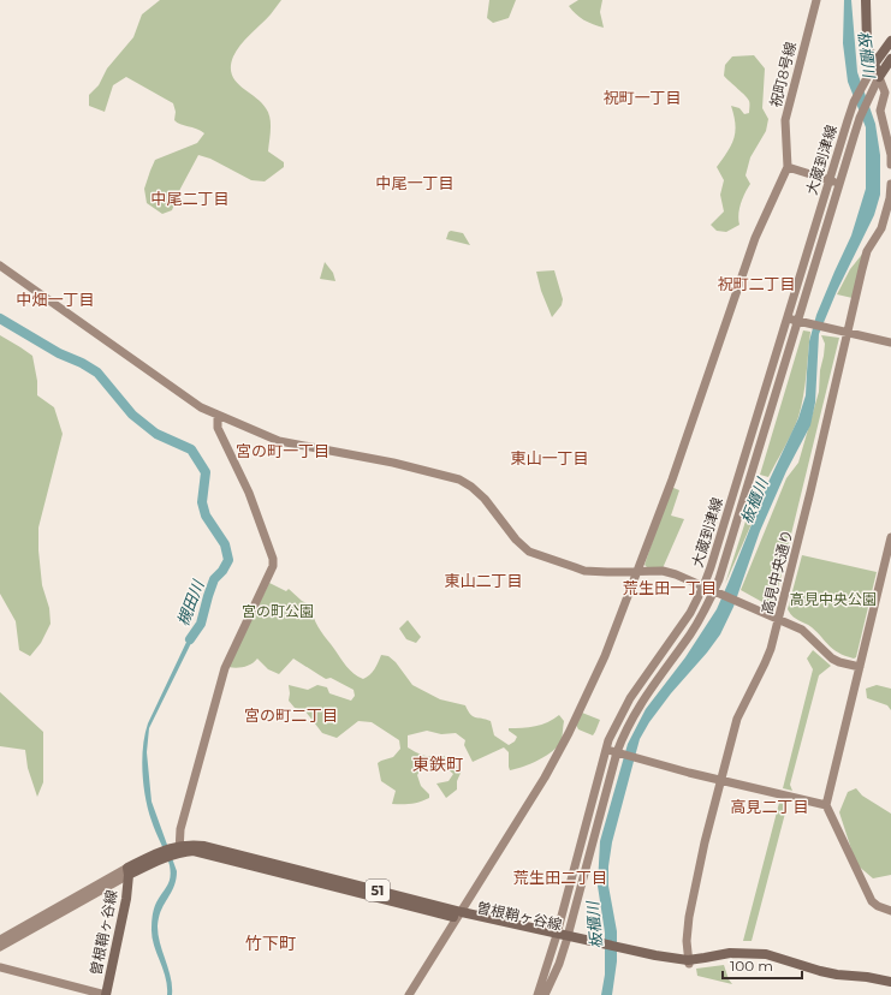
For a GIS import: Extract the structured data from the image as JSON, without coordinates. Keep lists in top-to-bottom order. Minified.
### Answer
{"streets":{"main road":["51","曽根鞘ヶ谷線"],"street":["祝町8号線","大蔵到津線","高見中央通り"]},"crossings":[["大蔵到津線","曽根鞘ヶ谷線"],["高見中央通り","51"],["高見中央通り","曽根鞘ヶ谷線"],["51","曽根鞘ヶ谷線"]],"districts":["祝町一丁目","中尾一丁目","中尾二丁目","祝町二丁目","中畑一丁目","宮の町一丁目","東山一丁目","東山二丁目","荒生田一丁目","宮の町二丁目","東鉄町","高見二丁目","荒生田二丁目","竹下町"],"water":["板櫃川","槻田川"],"parks":["高見中央公園","宮の町公園"],"scale_bar":"100 m"}
